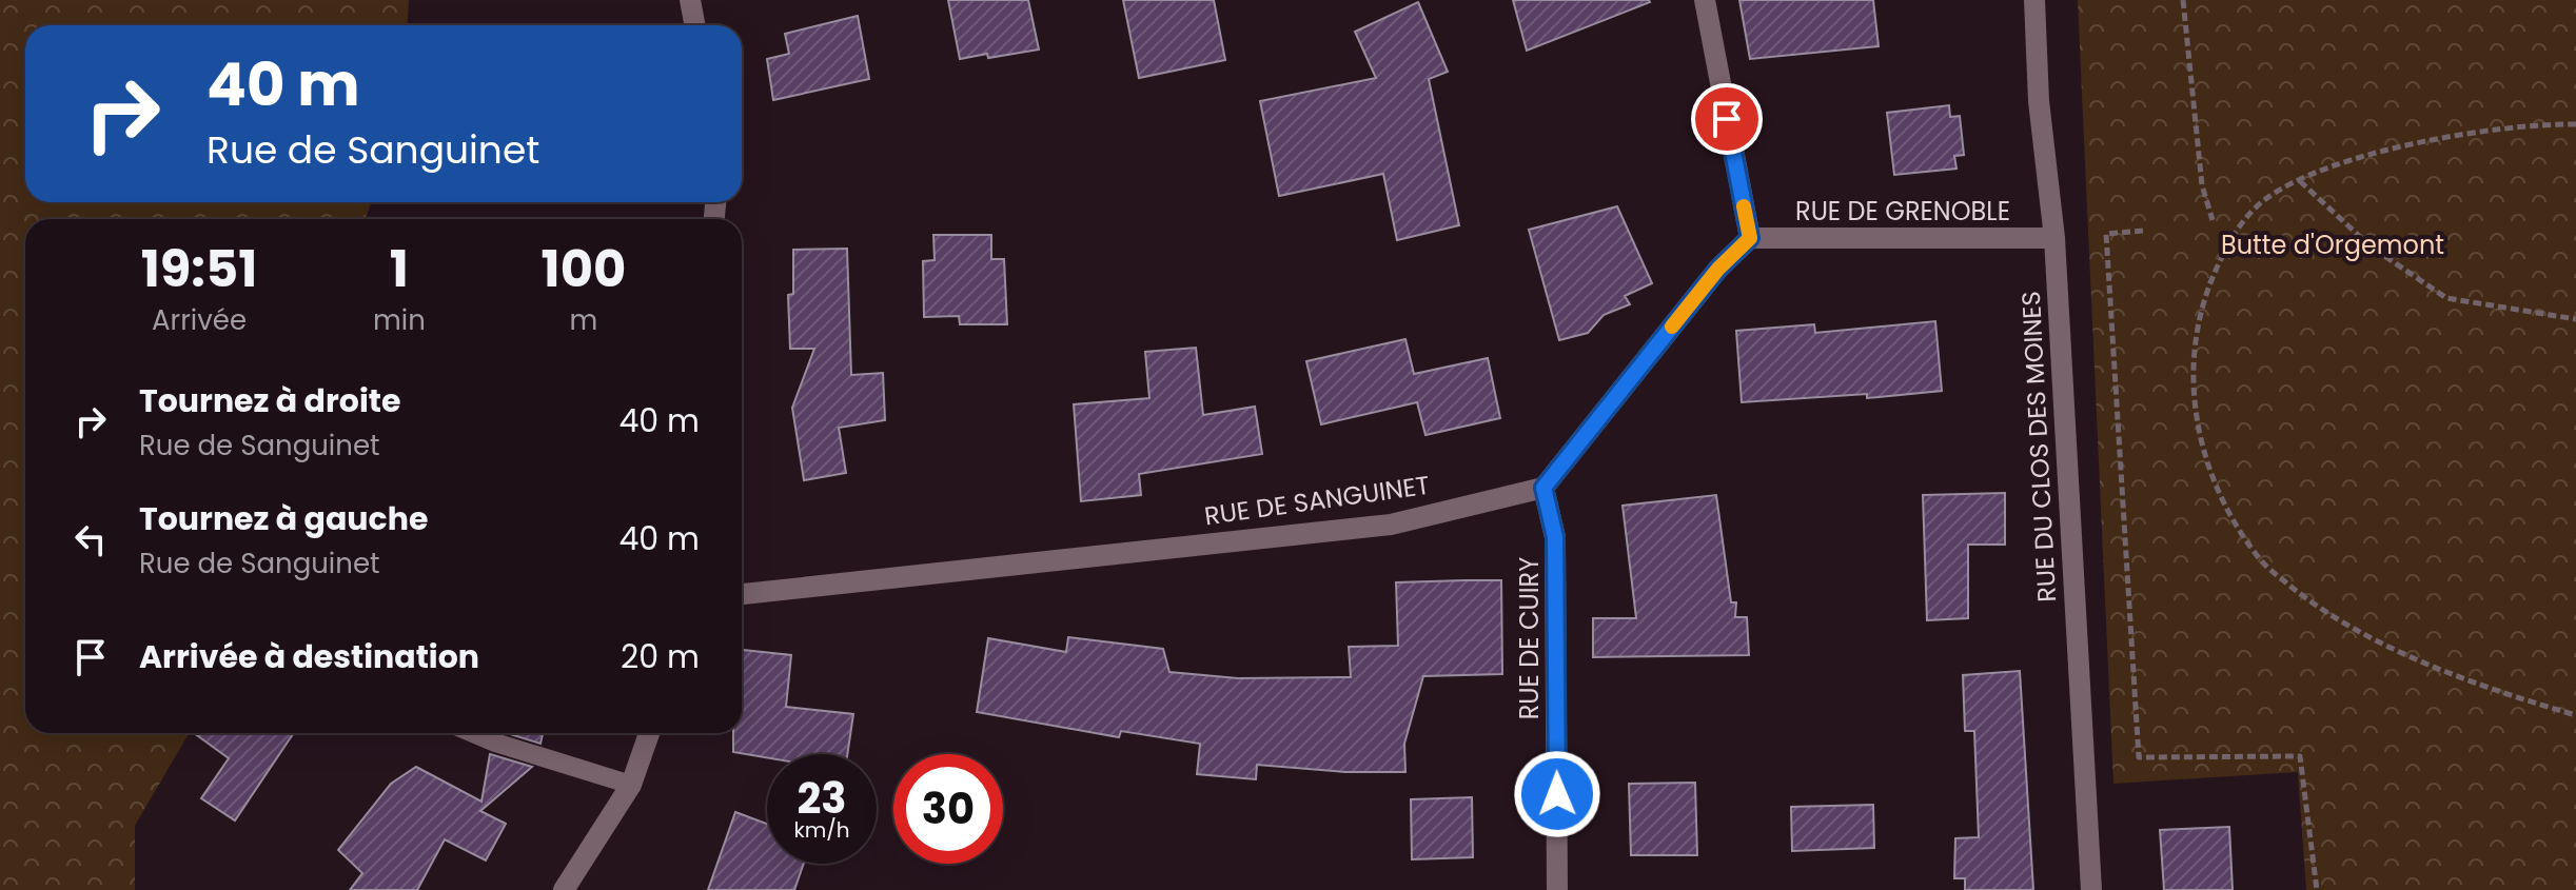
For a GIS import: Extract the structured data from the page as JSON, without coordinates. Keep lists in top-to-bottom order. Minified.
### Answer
{"streets":{"street":["RUE DE GRENOBLE","RUE DU CLOS DES MOINES","RUE DE SANGUINET","RUE DE CUIRY"]},"crossings":[["RUE DE GRENOBLE","RUE DU CLOS DES MOINES"],["RUE DE SANGUINET","RUE DE CUIRY"]],"parks":["Butte d'Orgemont"],"page":{"turn":["40 m","Rue de Sanguinet"],"eta":["19:51","Arrivée","1","min","100","m"],"list":[{"name":"Tournez à droite","note":"Rue de Sanguinet","value":"40 m"},{"name":"Tournez à gauche","note":"Rue de Sanguinet","value":"40 m"},{"name":"Arrivée à destination","value":"20 m"}],"speed":"23 km/h","limit":"30"}}
